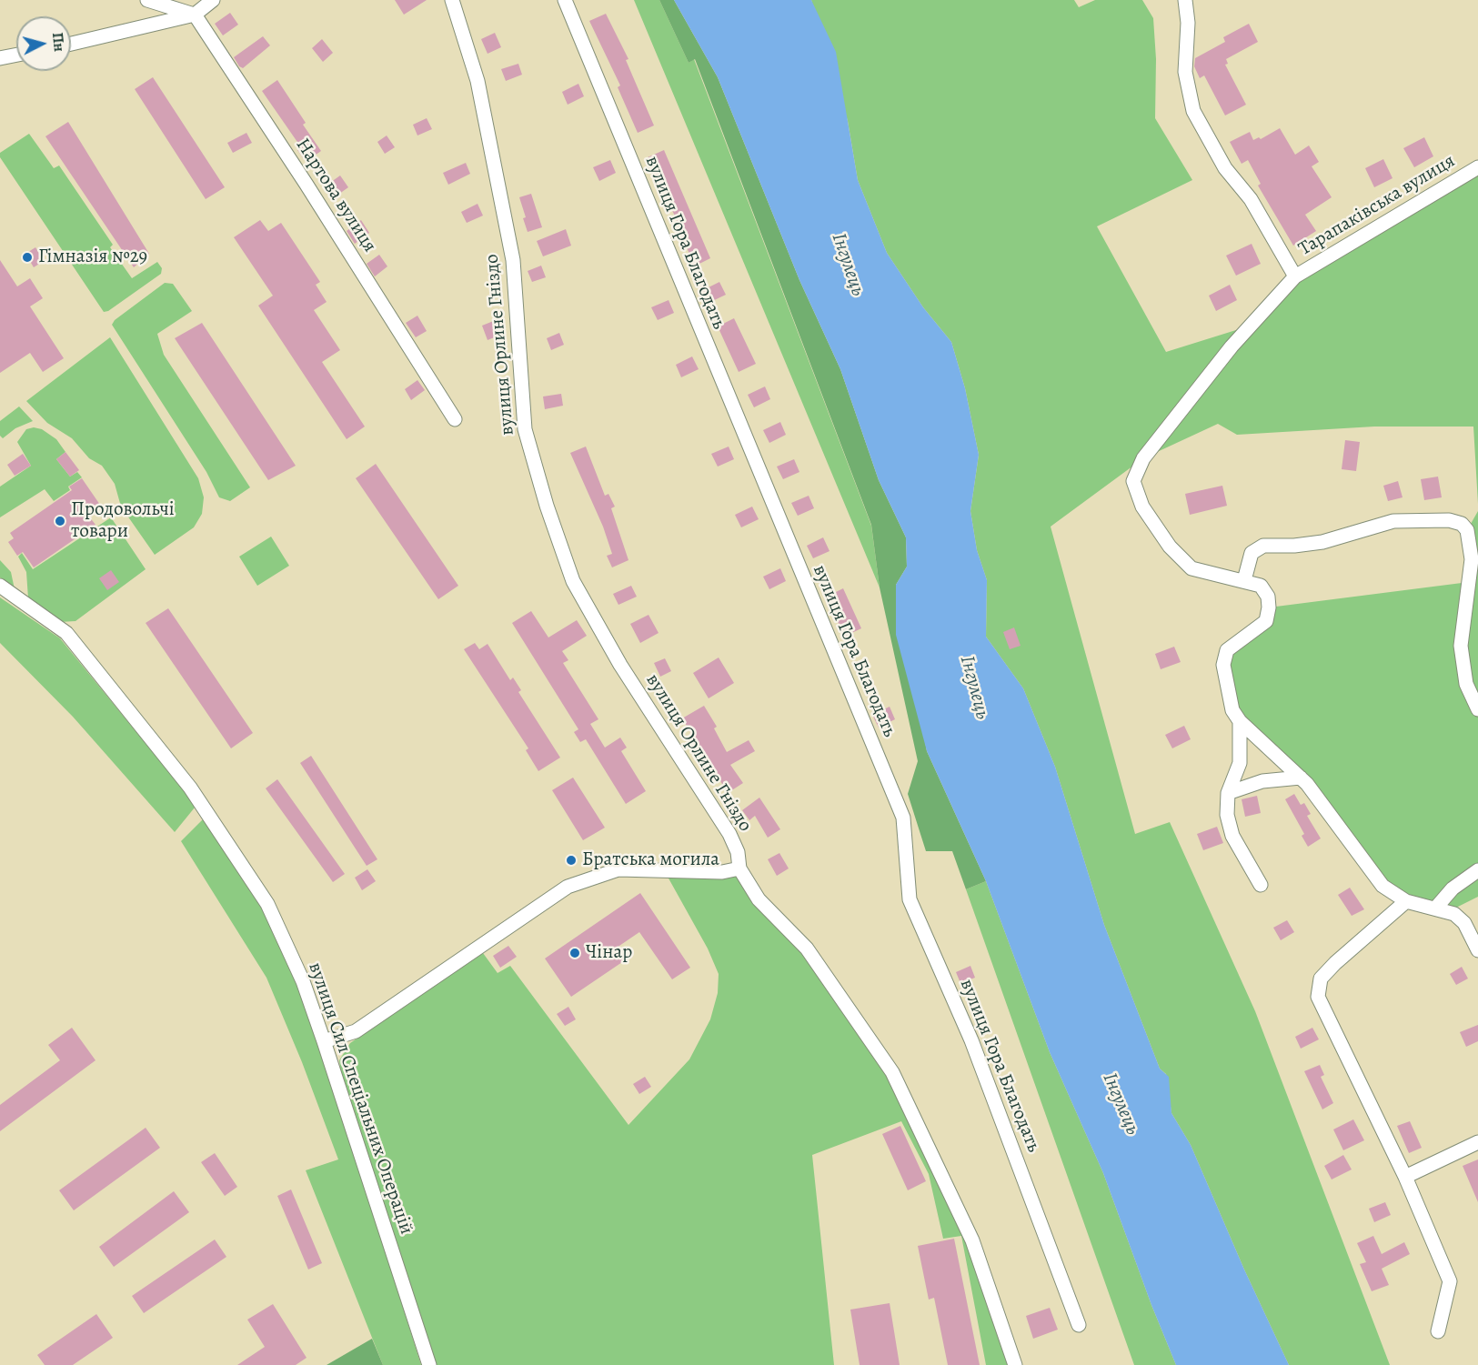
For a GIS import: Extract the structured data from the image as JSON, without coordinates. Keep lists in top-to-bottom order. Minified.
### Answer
{"streets":{"street":["Нартова вулиця","Тарапаківська вулиця","вулиця Гора Благодать","вулиця Орлине Гніздо","вулиця Сил Спеціальних Операцій"]},"water":["Інгулець"],"places":["Гімназія №29","Продовольчі товари","Братська могила","Чінар"],"north":"right"}
